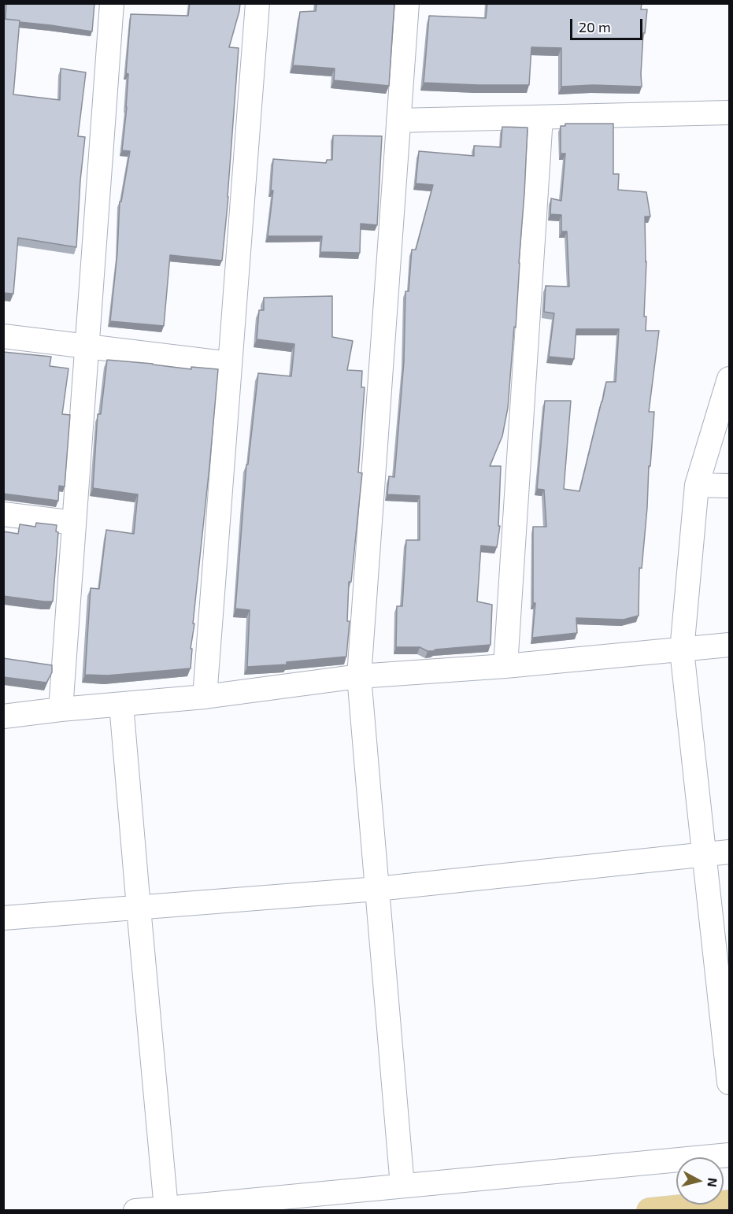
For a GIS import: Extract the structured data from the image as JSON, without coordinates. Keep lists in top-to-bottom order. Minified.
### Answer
{"scale_bar":"20 m","north":"right"}
